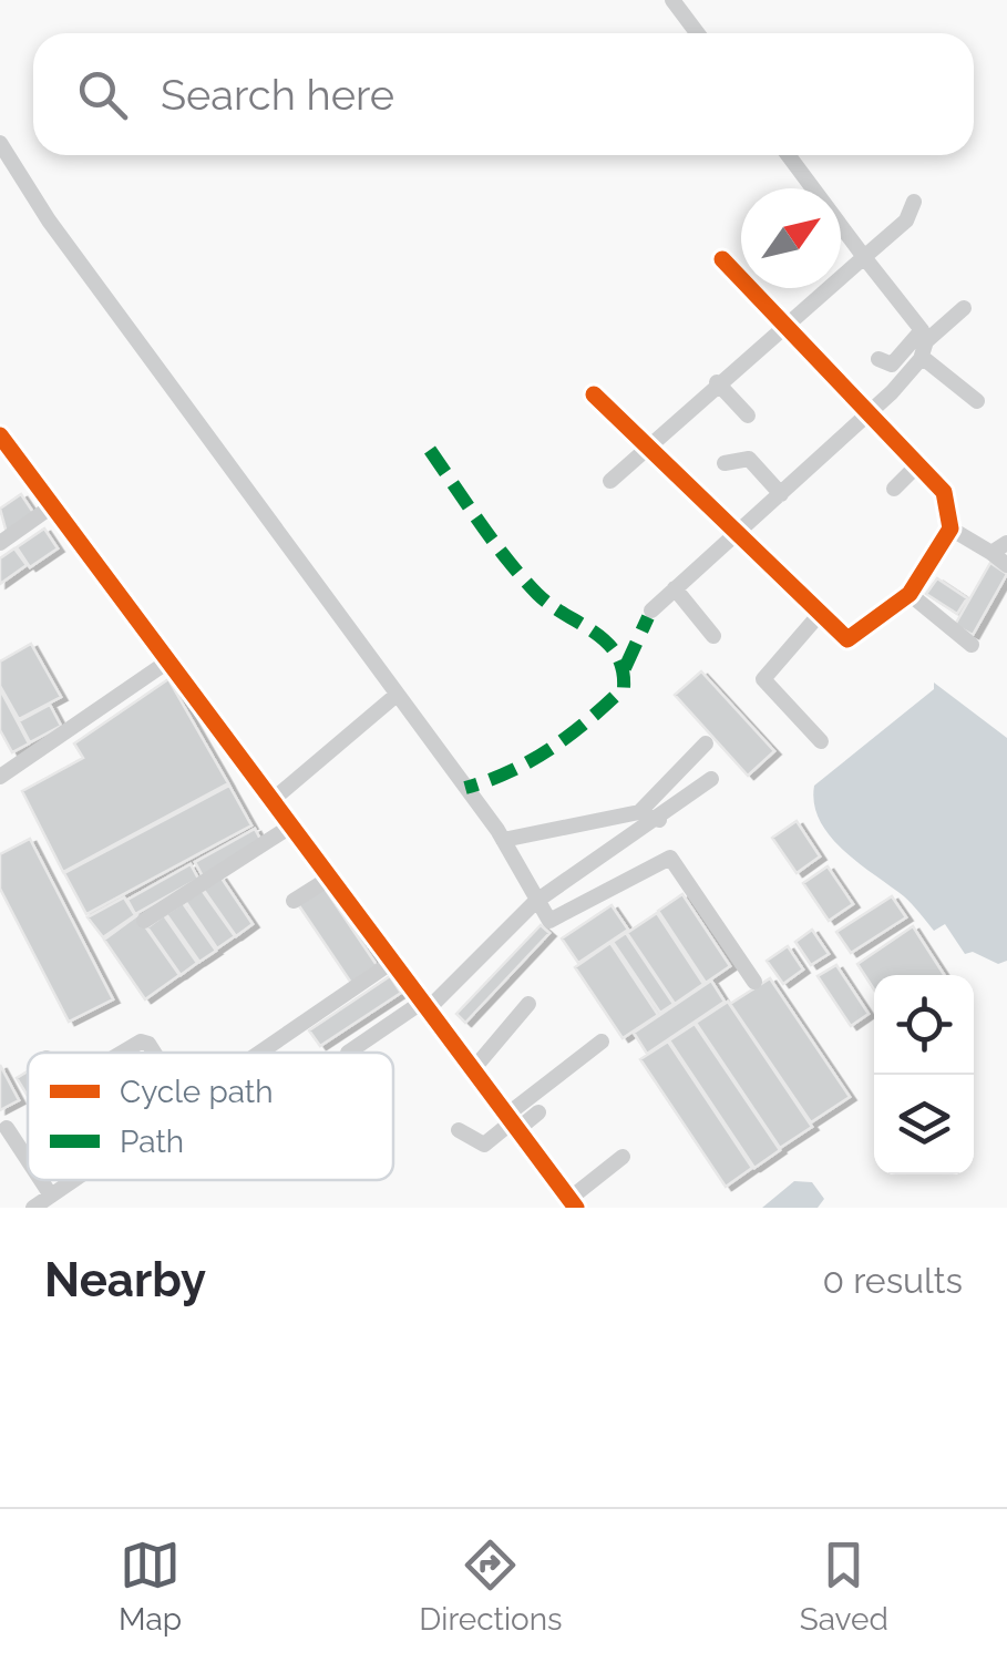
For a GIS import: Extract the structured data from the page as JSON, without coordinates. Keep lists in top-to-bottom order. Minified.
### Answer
{"legend":["Cycle path","Path"],"north":"top right","page":{"search":"Search here","heading":["Nearby","0 results"],"nav":["Map","Directions","Saved"]}}
